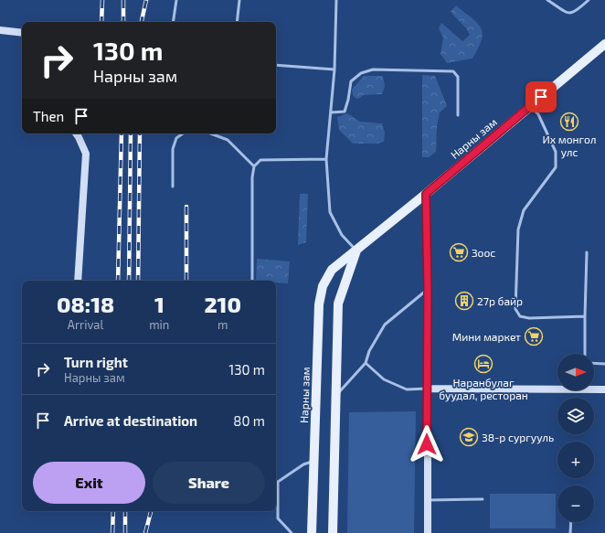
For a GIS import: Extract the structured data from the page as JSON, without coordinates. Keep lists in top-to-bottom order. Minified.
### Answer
{"streets":{"main road":["Нарны зам"]},"places":{"restaurant":["Их монгол улс"],"supermarket":["Зоос","Мини маркет"],"building":["27р байр"],"hotel":["Наранбулаг буудал, ресторан"],"school or university":["38-р сургууль"]},"north":"right","page":{"turn":["130 m","Нарны зам"],"then":"Then","eta":["08:18","Arrival","1","min","210","m"],"list":[{"name":"Turn right","note":"Нарны зам","value":"130 m"},{"name":"Arrive at destination","value":"80 m"}],"map_buttons":["+","−"],"buttons":["Exit","Share"]}}
